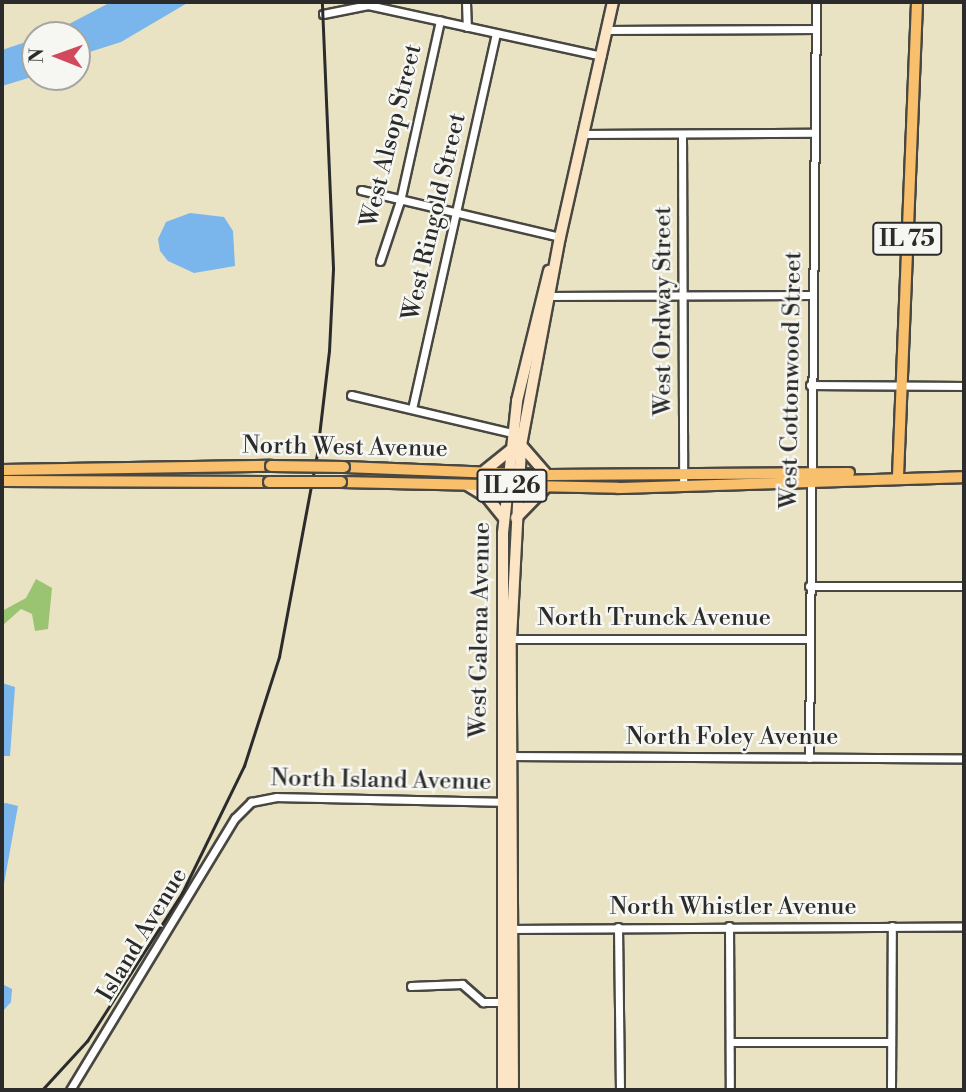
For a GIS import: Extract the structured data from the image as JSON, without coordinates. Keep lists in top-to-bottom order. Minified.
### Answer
{"streets":{"main road":["IL 75","North West Avenue","IL 26","West Galena Avenue"],"street":["West Alsop Street","West Ringold Street","West Ordway Street","West Cottonwood Street","North Trunck Avenue","North Foley Avenue","North Island Avenue","North Whistler Avenue","Island Avenue"]},"crossings":[["IL 75","North West Avenue"],["West Ordway Street","North West Avenue"],["West Cottonwood Street","North West Avenue"],["West Cottonwood Street","North Trunck Avenue"],["West Cottonwood Street","North Foley Avenue"],["North West Avenue","West Galena Avenue"],["North Trunck Avenue","West Galena Avenue"],["West Galena Avenue","North Foley Avenue"],["West Galena Avenue","North Island Avenue"],["West Galena Avenue","North Whistler Avenue"],["North Island Avenue","Island Avenue"]],"north":"left"}
